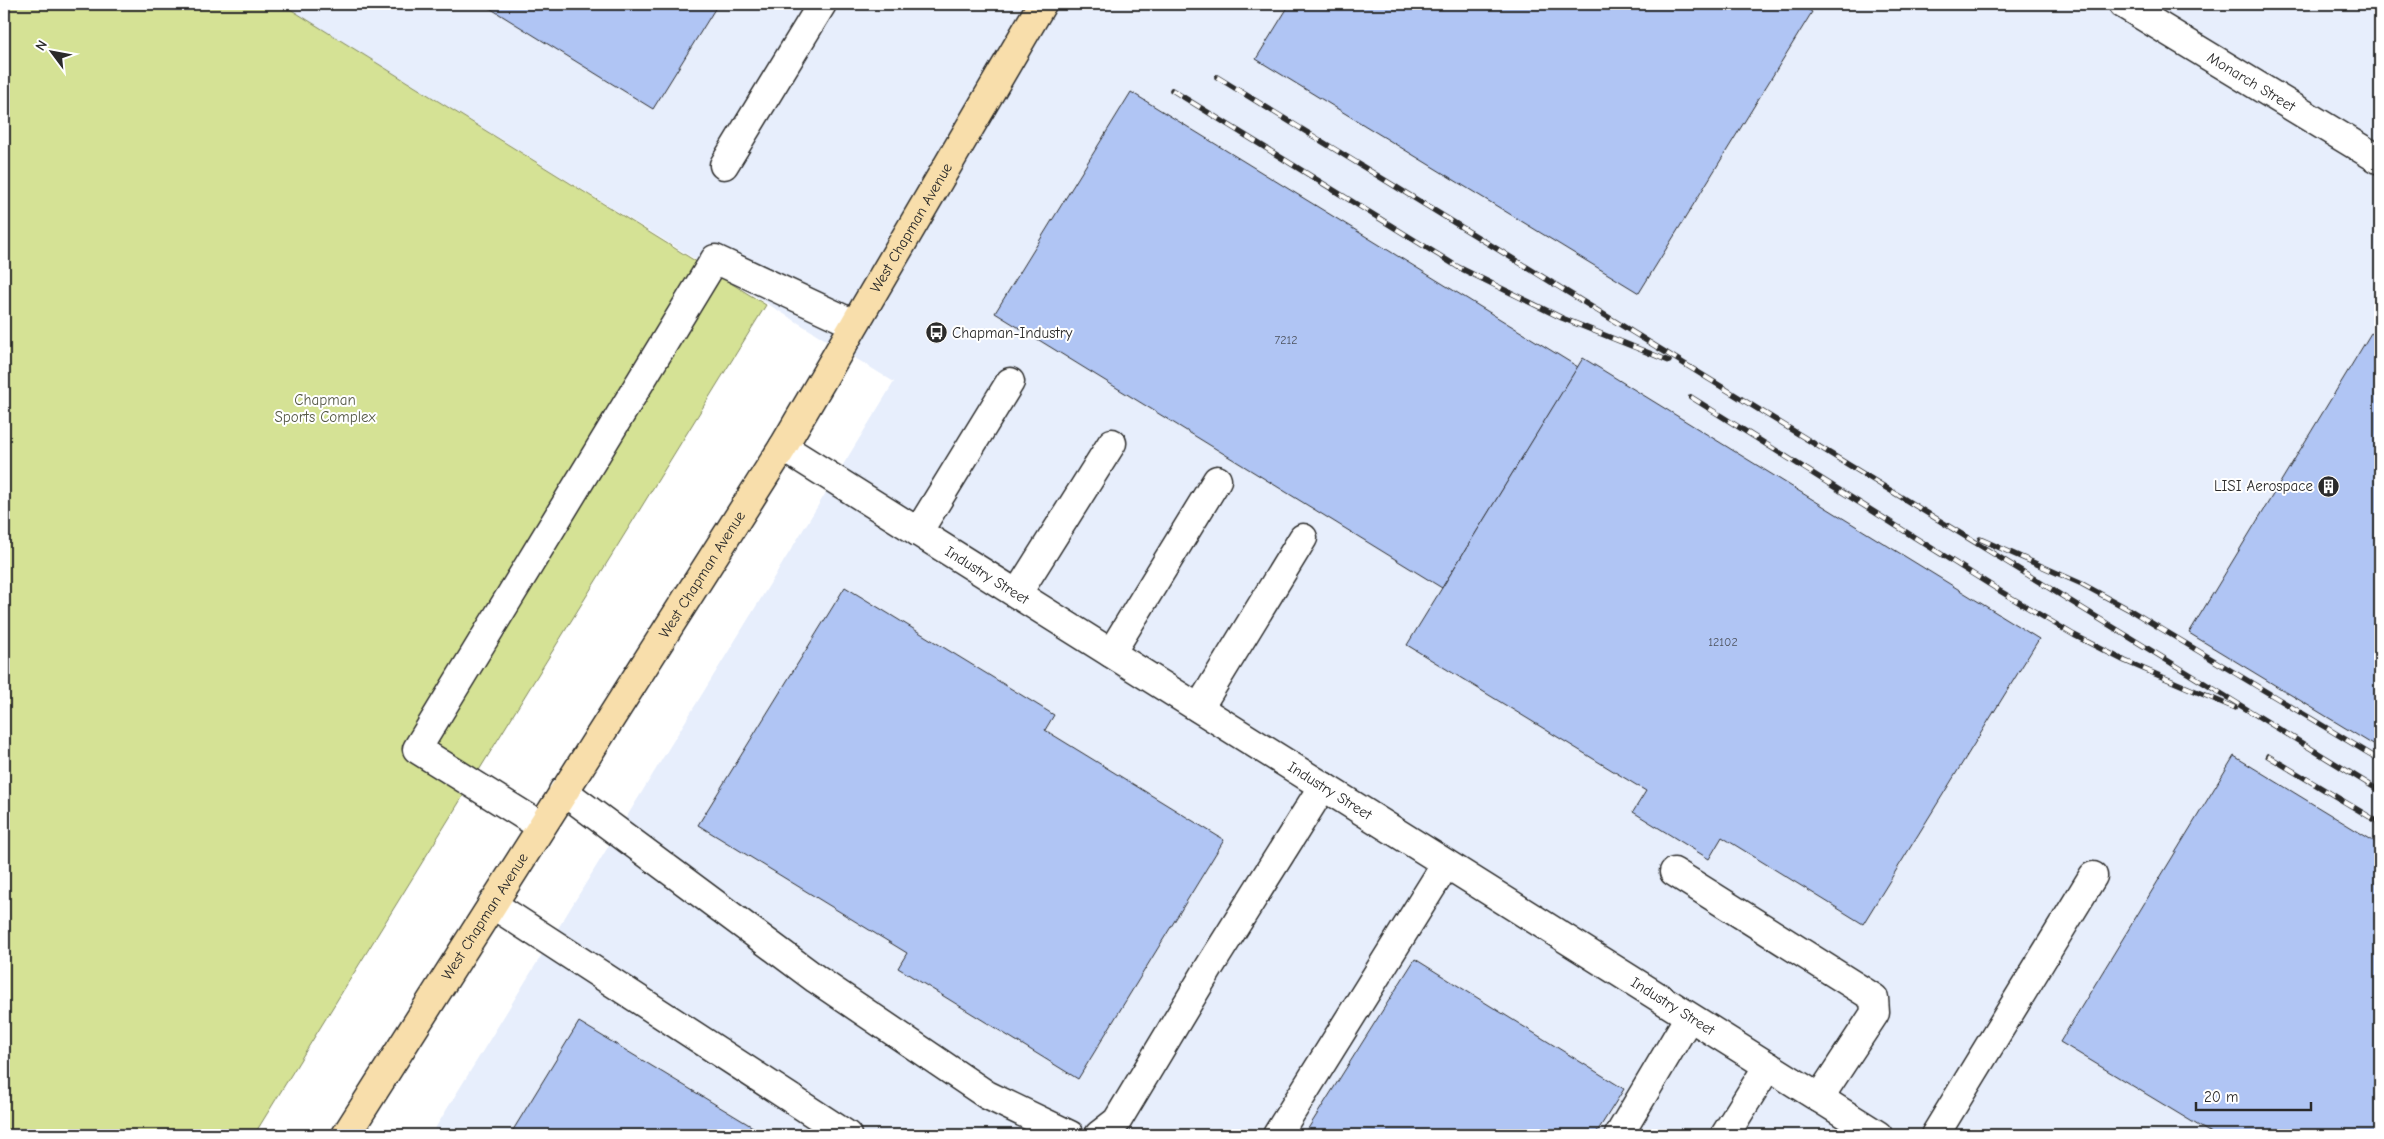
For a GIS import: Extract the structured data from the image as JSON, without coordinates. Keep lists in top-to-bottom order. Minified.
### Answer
{"streets":{"main road":["West Chapman Avenue"],"street":["Monarch Street","Industry Street"]},"crossings":[["West Chapman Avenue","Industry Street"]],"parks":["Chapman Sports Complex"],"places":{"bus stop":["Chapman-Industry"],"building":["LISI Aerospace"]},"house_numbers":["7212","12102"],"scale_bar":"20 m","north":"top left"}
